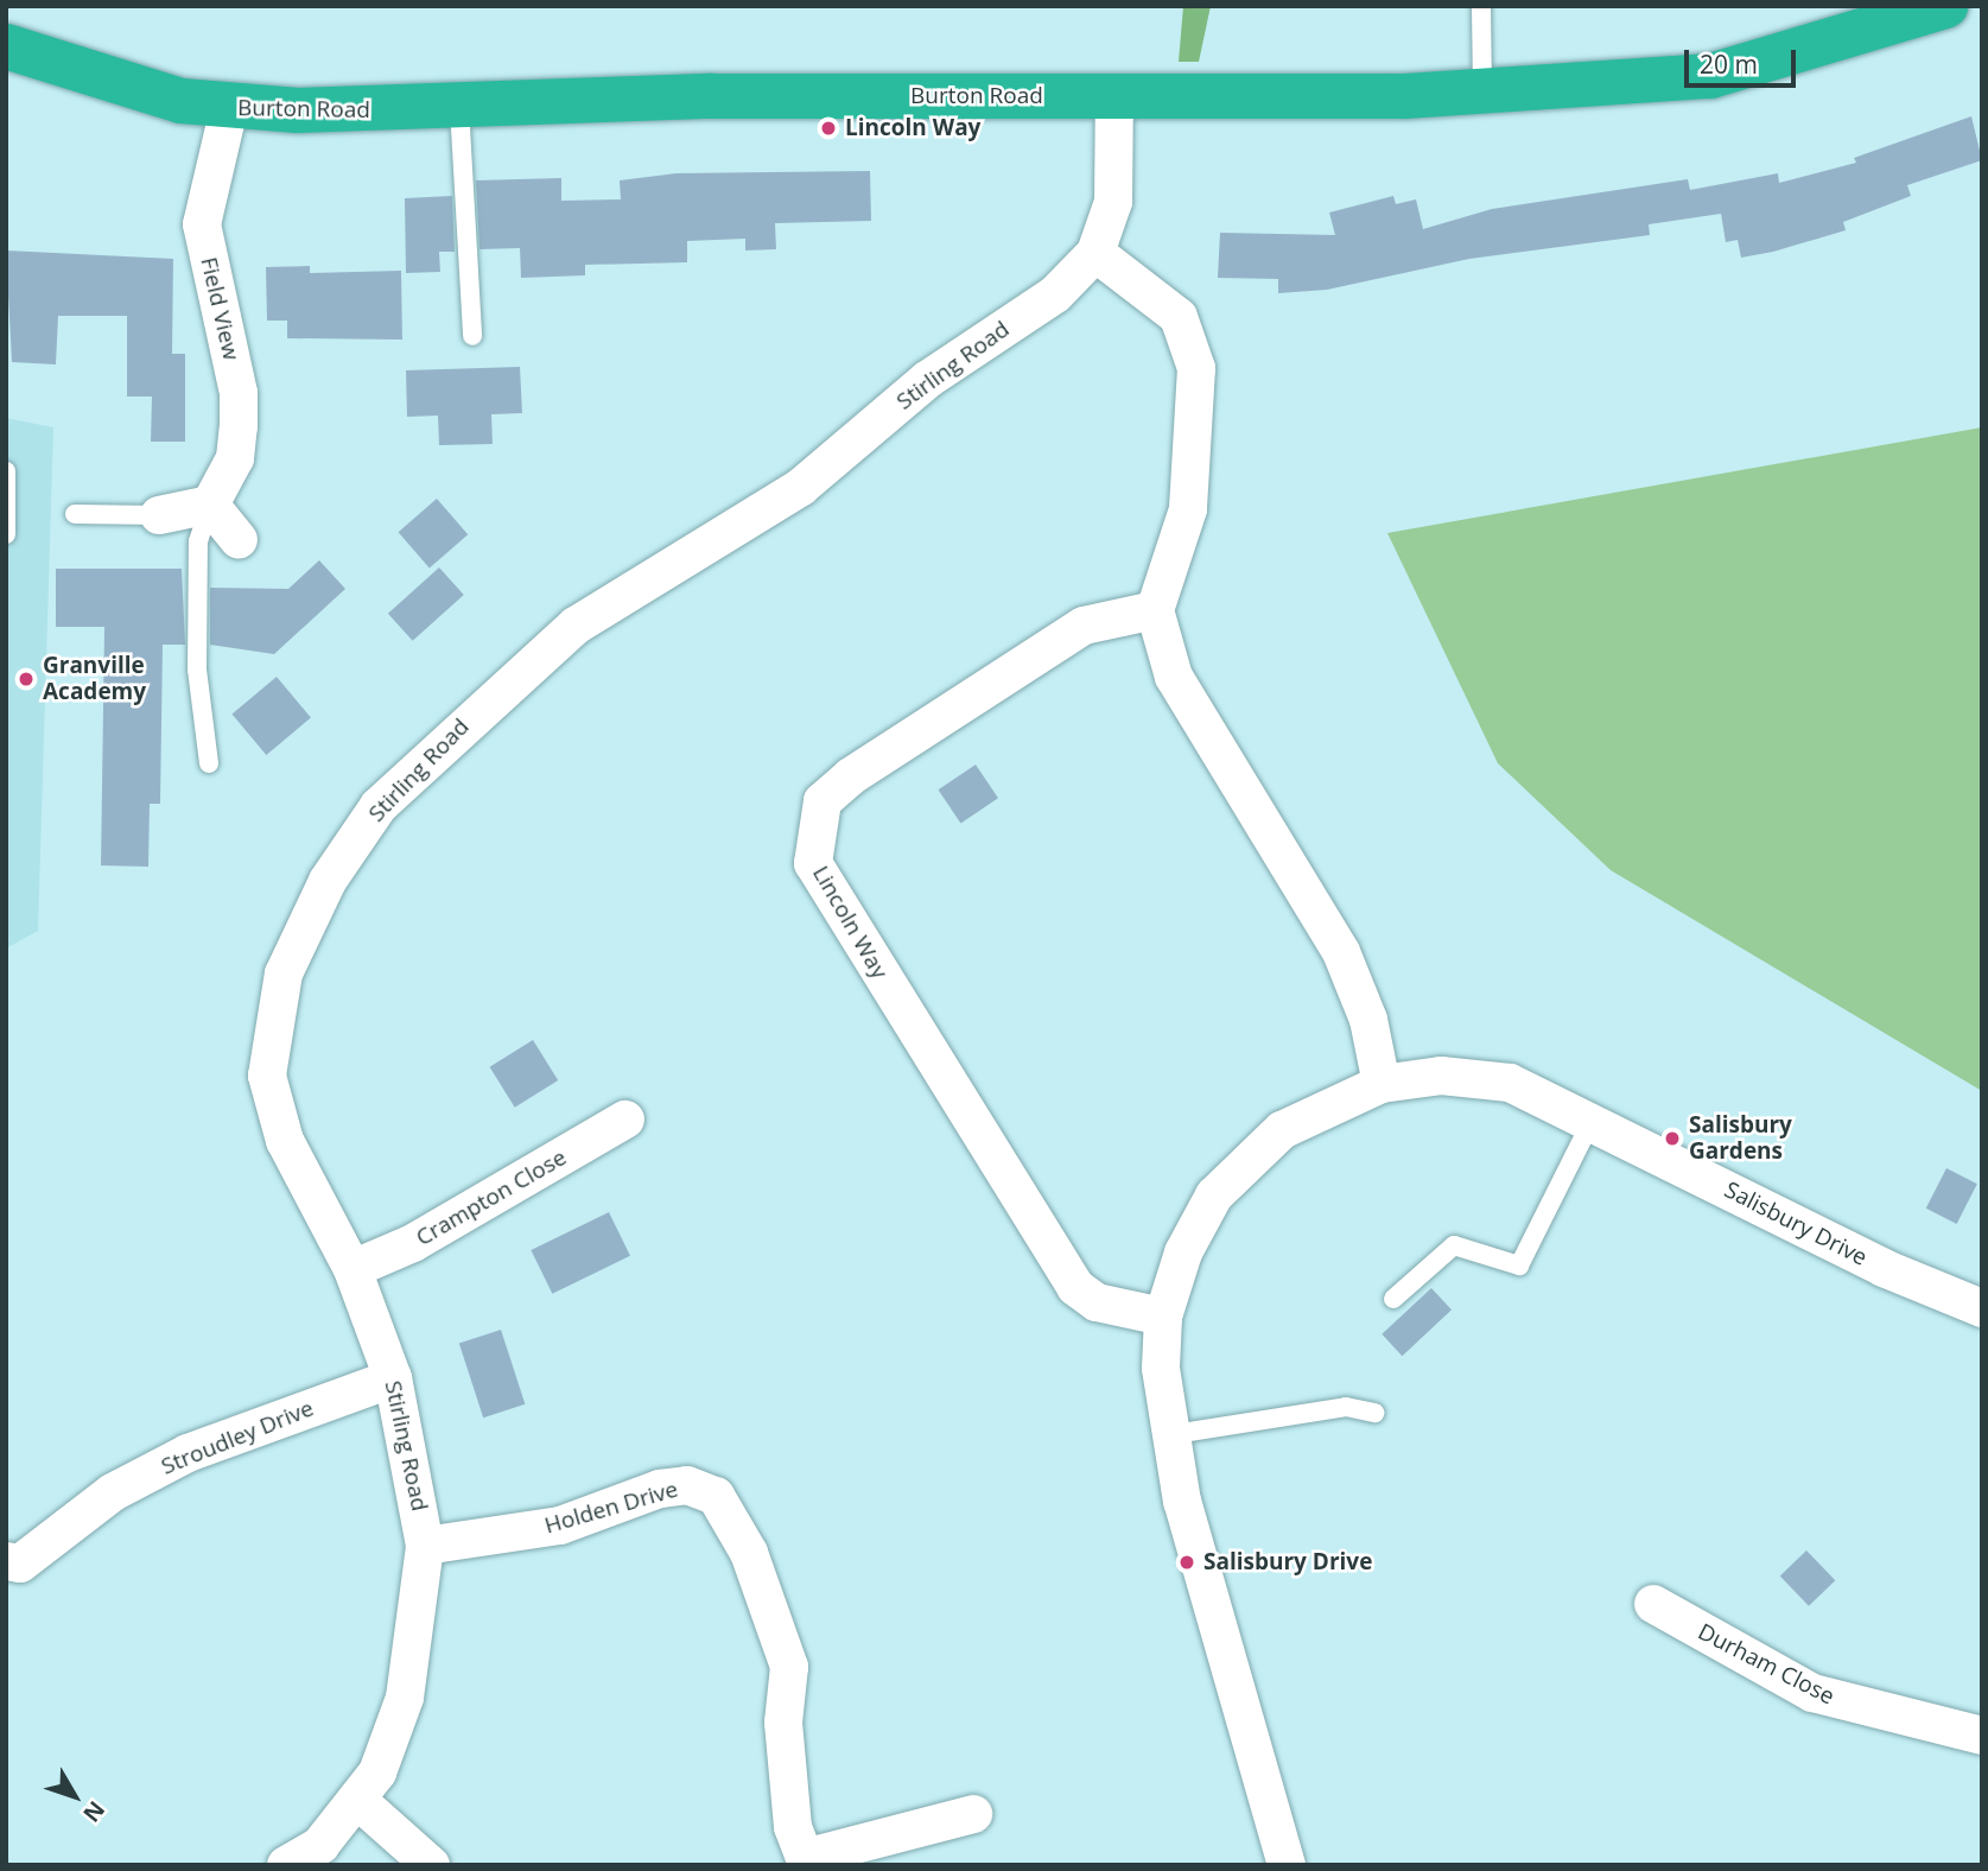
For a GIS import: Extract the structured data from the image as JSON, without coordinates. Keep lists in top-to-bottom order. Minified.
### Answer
{"streets":{"highway":["Burton Road"],"street":["Field View","Stirling Road","Lincoln Way","Crampton Close","Salisbury Drive","Stroudley Drive","Holden Drive","Durham Close"]},"crossings":[["Burton Road","Field View"],["Burton Road","Stirling Road"],["Stirling Road","Crampton Close"],["Stirling Road","Stroudley Drive"],["Stirling Road","Holden Drive"],["Lincoln Way","Salisbury Drive"]],"places":["Lincoln Way","Granville Academy","Salisbury Gardens","Salisbury Drive"],"scale_bar":"20 m","north":"bottom right"}
